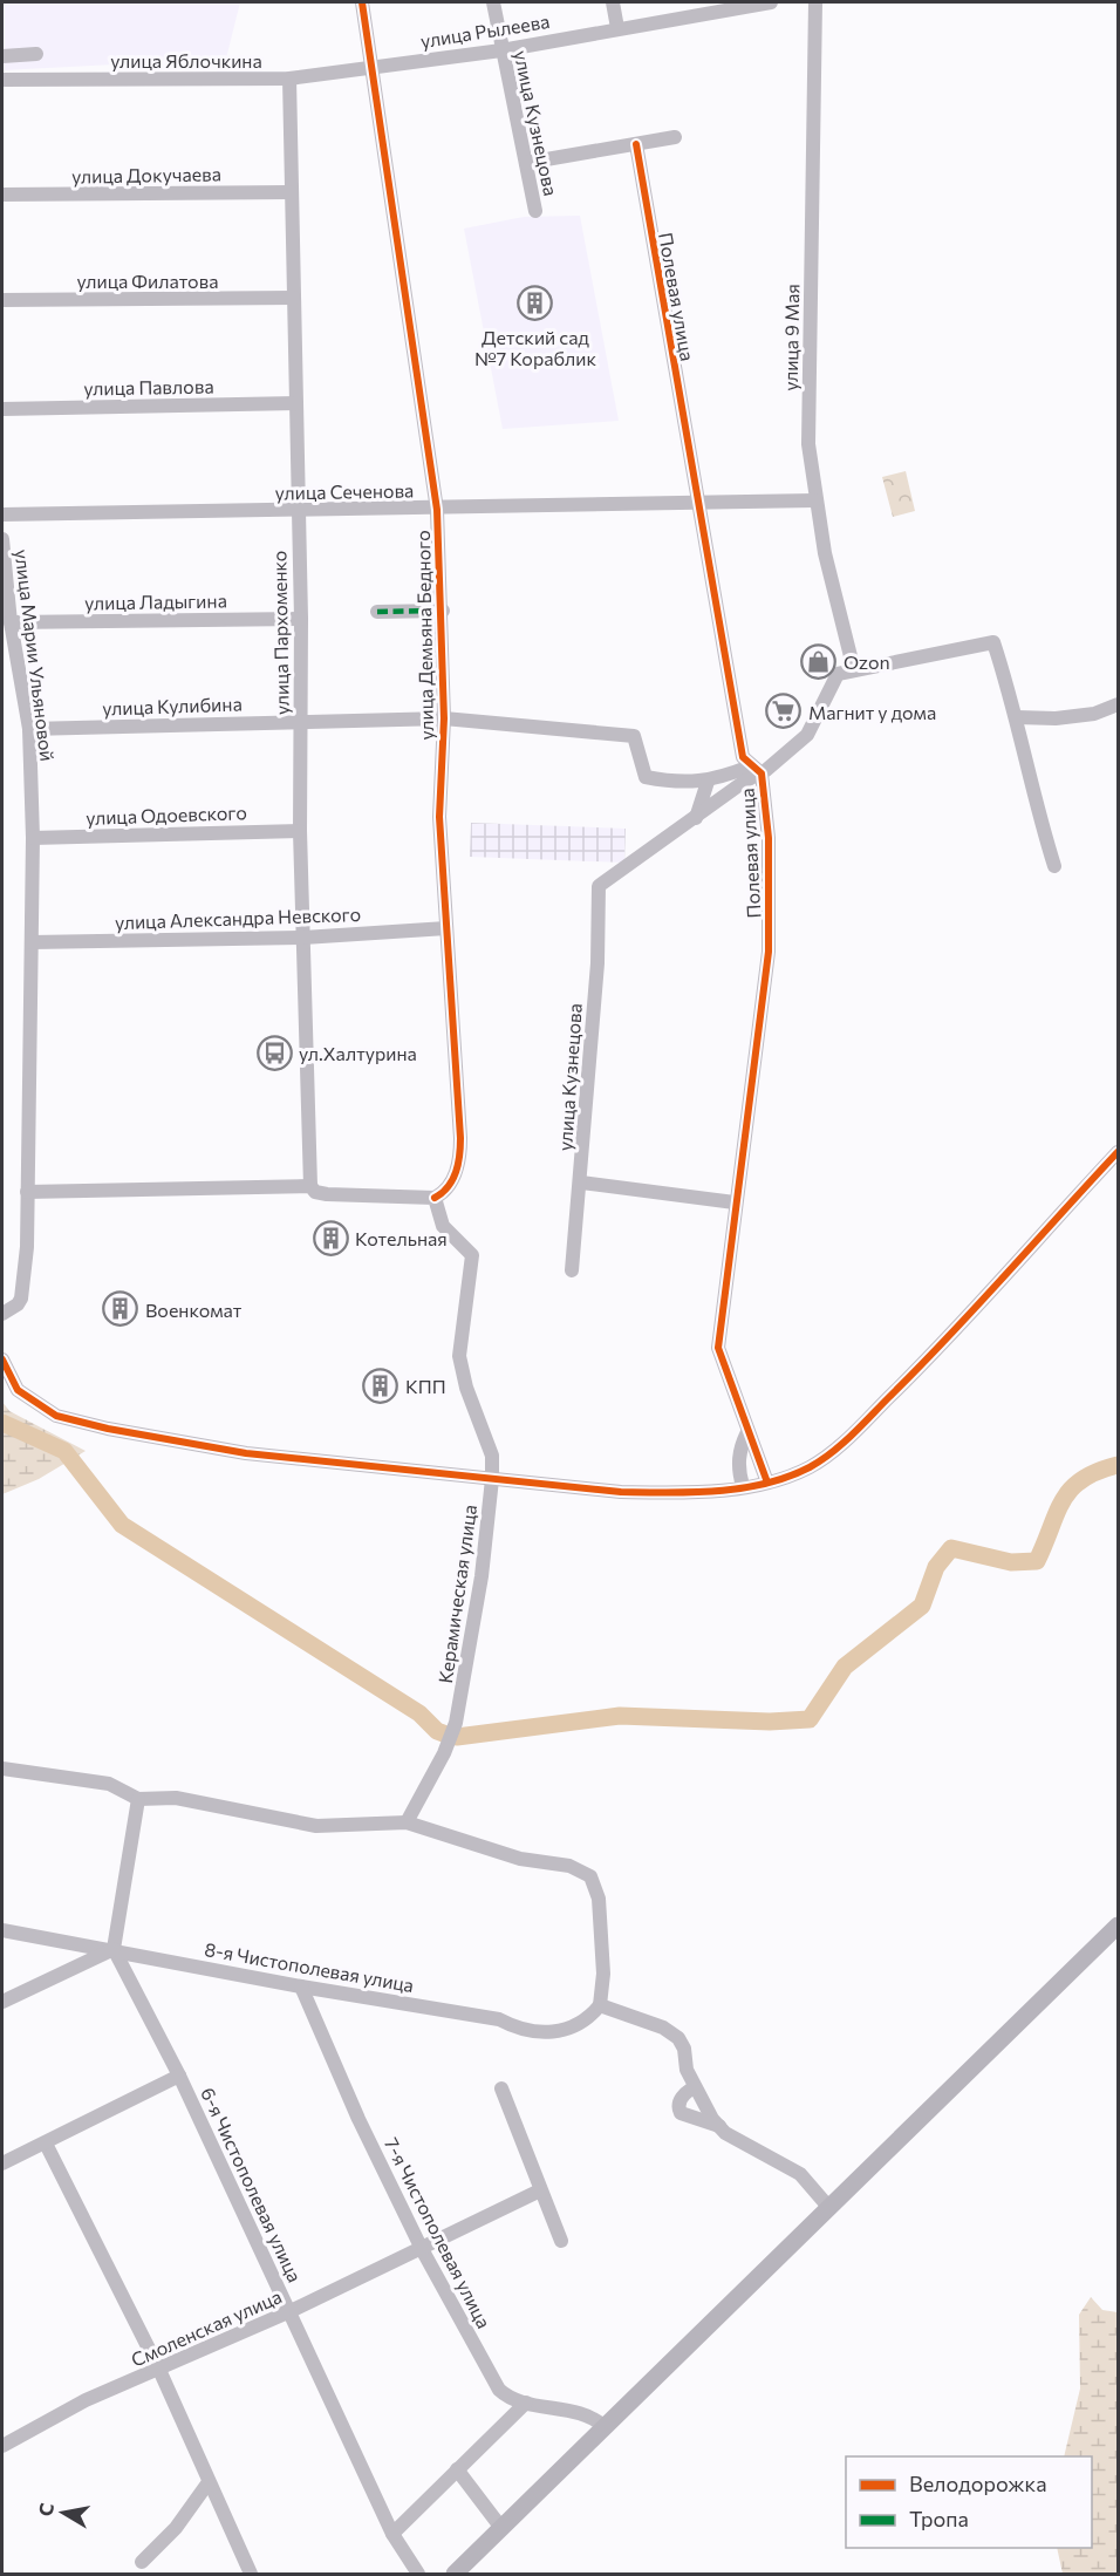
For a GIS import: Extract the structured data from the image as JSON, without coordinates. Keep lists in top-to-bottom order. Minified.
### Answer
{"streets":{"street":["улица Рылеева","улица Яблочкина","улица Кузнецова","улица Докучаева","улица Филатова","Полевая улица","улица 9 Мая","улица Павлова","улица Сеченова","улица Ладыгина","улица Пархоменко","улица Демьяна Бедного","улица Марии Ульяновой","улица Кулибина","улица Одоевского","улица Александра Невского","Керамическая улица","8-я Чистополевая улица","6-я Чистополевая улица","7-я Чистополевая улица","Смоленская улица"]},"crossings":[["улица Рылеева","улица Яблочкина"],["улица Рылеева","улица Кузнецова"],["улица Рылеева","улица Демьяна Бедного"],["улица Яблочкина","улица Пархоменко"],["улица Яблочкина","улица Демьяна Бедного"],["улица Докучаева","улица Пархоменко"],["улица Филатова","улица Пархоменко"],["Полевая улица","улица Сеченова"],["улица 9 Мая","улица Сеченова"],["улица Павлова","улица Пархоменко"],["улица Сеченова","улица Пархоменко"],["улица Сеченова","улица Демьяна Бедного"],["улица Ладыгина","улица Пархоменко"],["улица Ладыгина","улица Марии Ульяновой"],["улица Пархоменко","улица Кулибина"],["улица Пархоменко","улица Одоевского"],["улица Пархоменко","улица Александра Невского"],["улица Демьяна Бедного","улица Кулибина"],["улица Демьяна Бедного","улица Александра Невского"],["улица Демьяна Бедного","Керамическая улица"],["улица Марии Ульяновой","улица Кулибина"],["улица Марии Ульяновой","улица Одоевского"],["улица Марии Ульяновой","улица Александра Невского"],["8-я Чистополевая улица","6-я Чистополевая улица"],["8-я Чистополевая улица","7-я Чистополевая улица"],["6-я Чистополевая улица","Смоленская улица"],["7-я Чистополевая улица","Смоленская улица"]],"places":{"building":["Детский сад №7 Кораблик","Котельная","Военкомат","КПП"],"shop":["Ozon"],"supermarket":["Магнит у дома"],"bus stop":["ул.Халтурина"]},"legend":["Велодорожка","Тропа"],"north":"left"}
